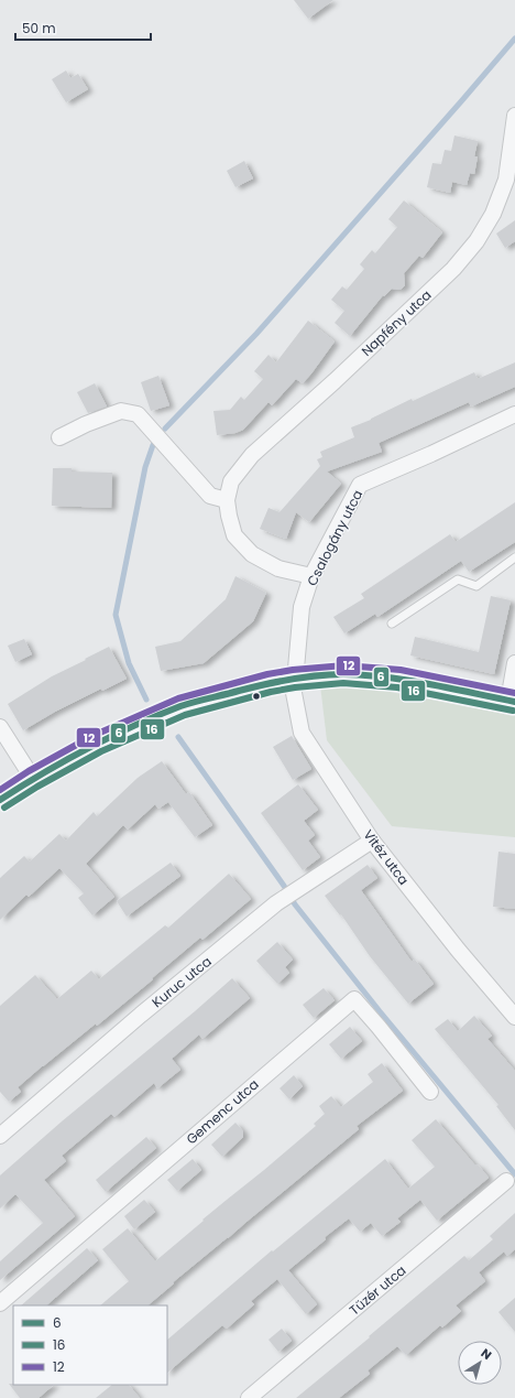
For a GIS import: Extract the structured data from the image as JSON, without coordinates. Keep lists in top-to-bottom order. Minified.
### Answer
{"streets":{"street":["Napfény utca","Csalogány utca","Vitéz utca","Kuruc utca","Gemenc utca","Tüzér utca"]},"crossings":[["Napfény utca","Csalogány utca"],["Csalogány utca","Vitéz utca"],["Vitéz utca","Kuruc utca"]],"lines":["transit line 12","transit line 6","transit line 16"],"legend":["6","16","12"],"scale_bar":"50 m","north":"top right"}
